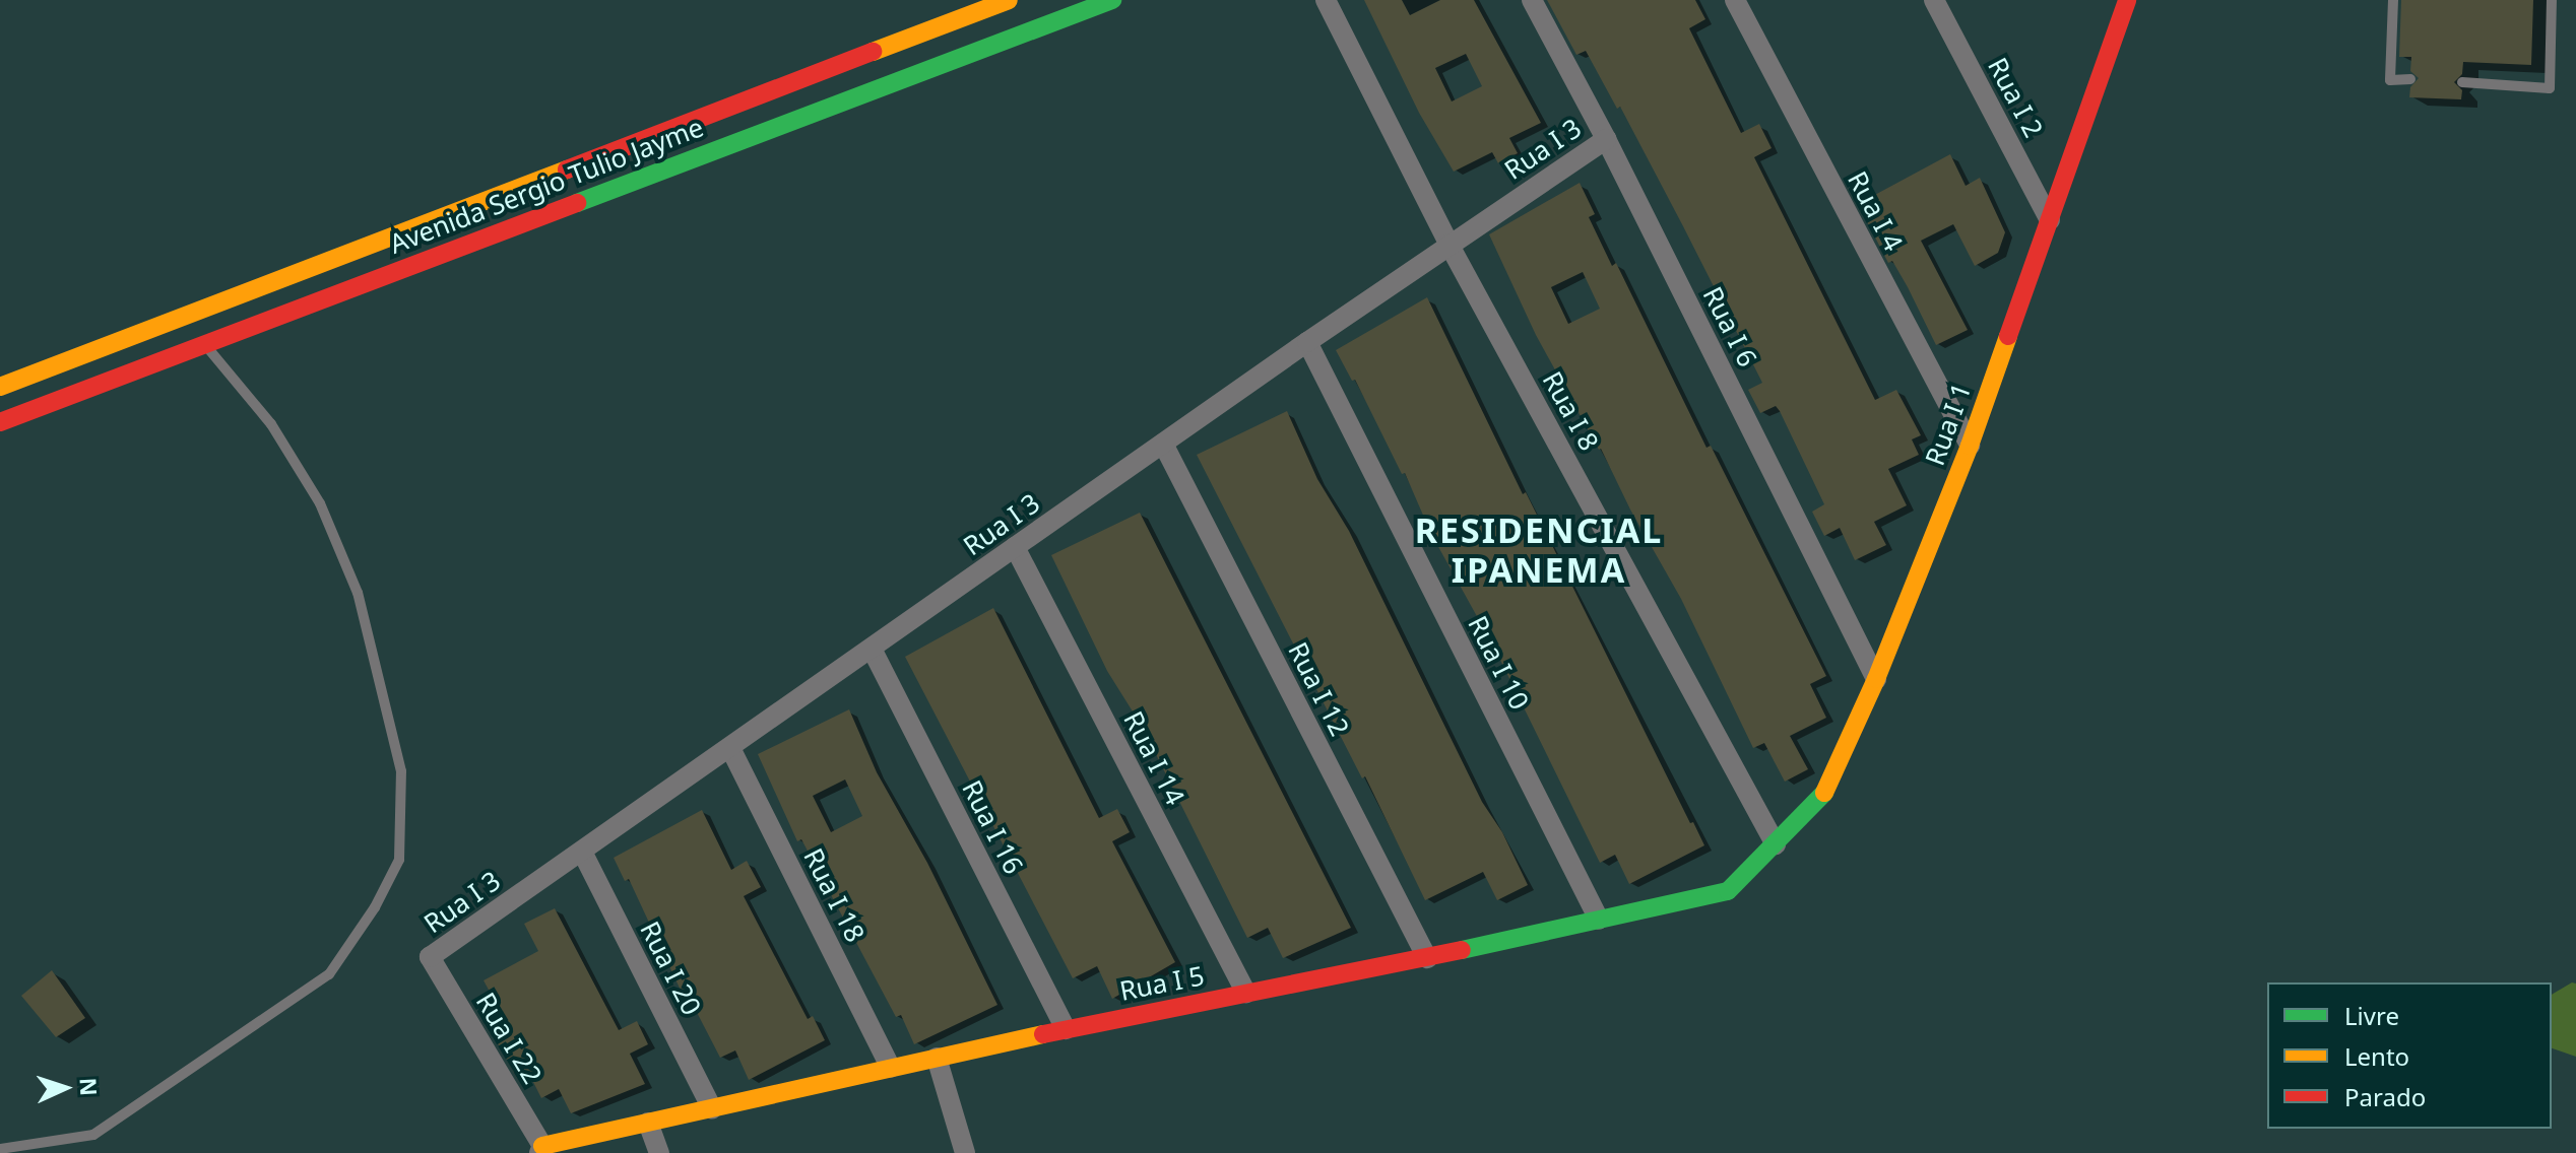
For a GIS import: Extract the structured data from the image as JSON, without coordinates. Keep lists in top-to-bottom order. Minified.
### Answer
{"streets":{"street":["Rua I 2","Rua I 3","Avenida Sergio Tulio Jayme","Rua I 4","Rua I 6","Rua I 8","Rua I 1","Rua I 10","Rua I 12","Rua I 14","Rua I 16","Rua I 18","Rua I 20","Rua I 5","Rua I 22"]},"crossings":[["Rua I 2","Rua I 1"],["Rua I 3","Rua I 6"],["Rua I 3","Rua I 8"],["Rua I 3","Rua I 10"],["Rua I 3","Rua I 12"],["Rua I 3","Rua I 14"],["Rua I 3","Rua I 16"],["Rua I 3","Rua I 18"],["Rua I 3","Rua I 20"],["Rua I 3","Rua I 22"],["Rua I 4","Rua I 1"],["Rua I 6","Rua I 1"],["Rua I 8","Rua I 1"],["Rua I 8","Rua I 5"],["Rua I 1","Rua I 5"],["Rua I 10","Rua I 5"],["Rua I 12","Rua I 5"],["Rua I 14","Rua I 5"],["Rua I 16","Rua I 5"],["Rua I 18","Rua I 5"],["Rua I 20","Rua I 5"],["Rua I 5","Rua I 22"]],"districts":["RESIDENCIAL IPANEMA"],"legend":["Livre","Lento","Parado"],"north":"right"}
